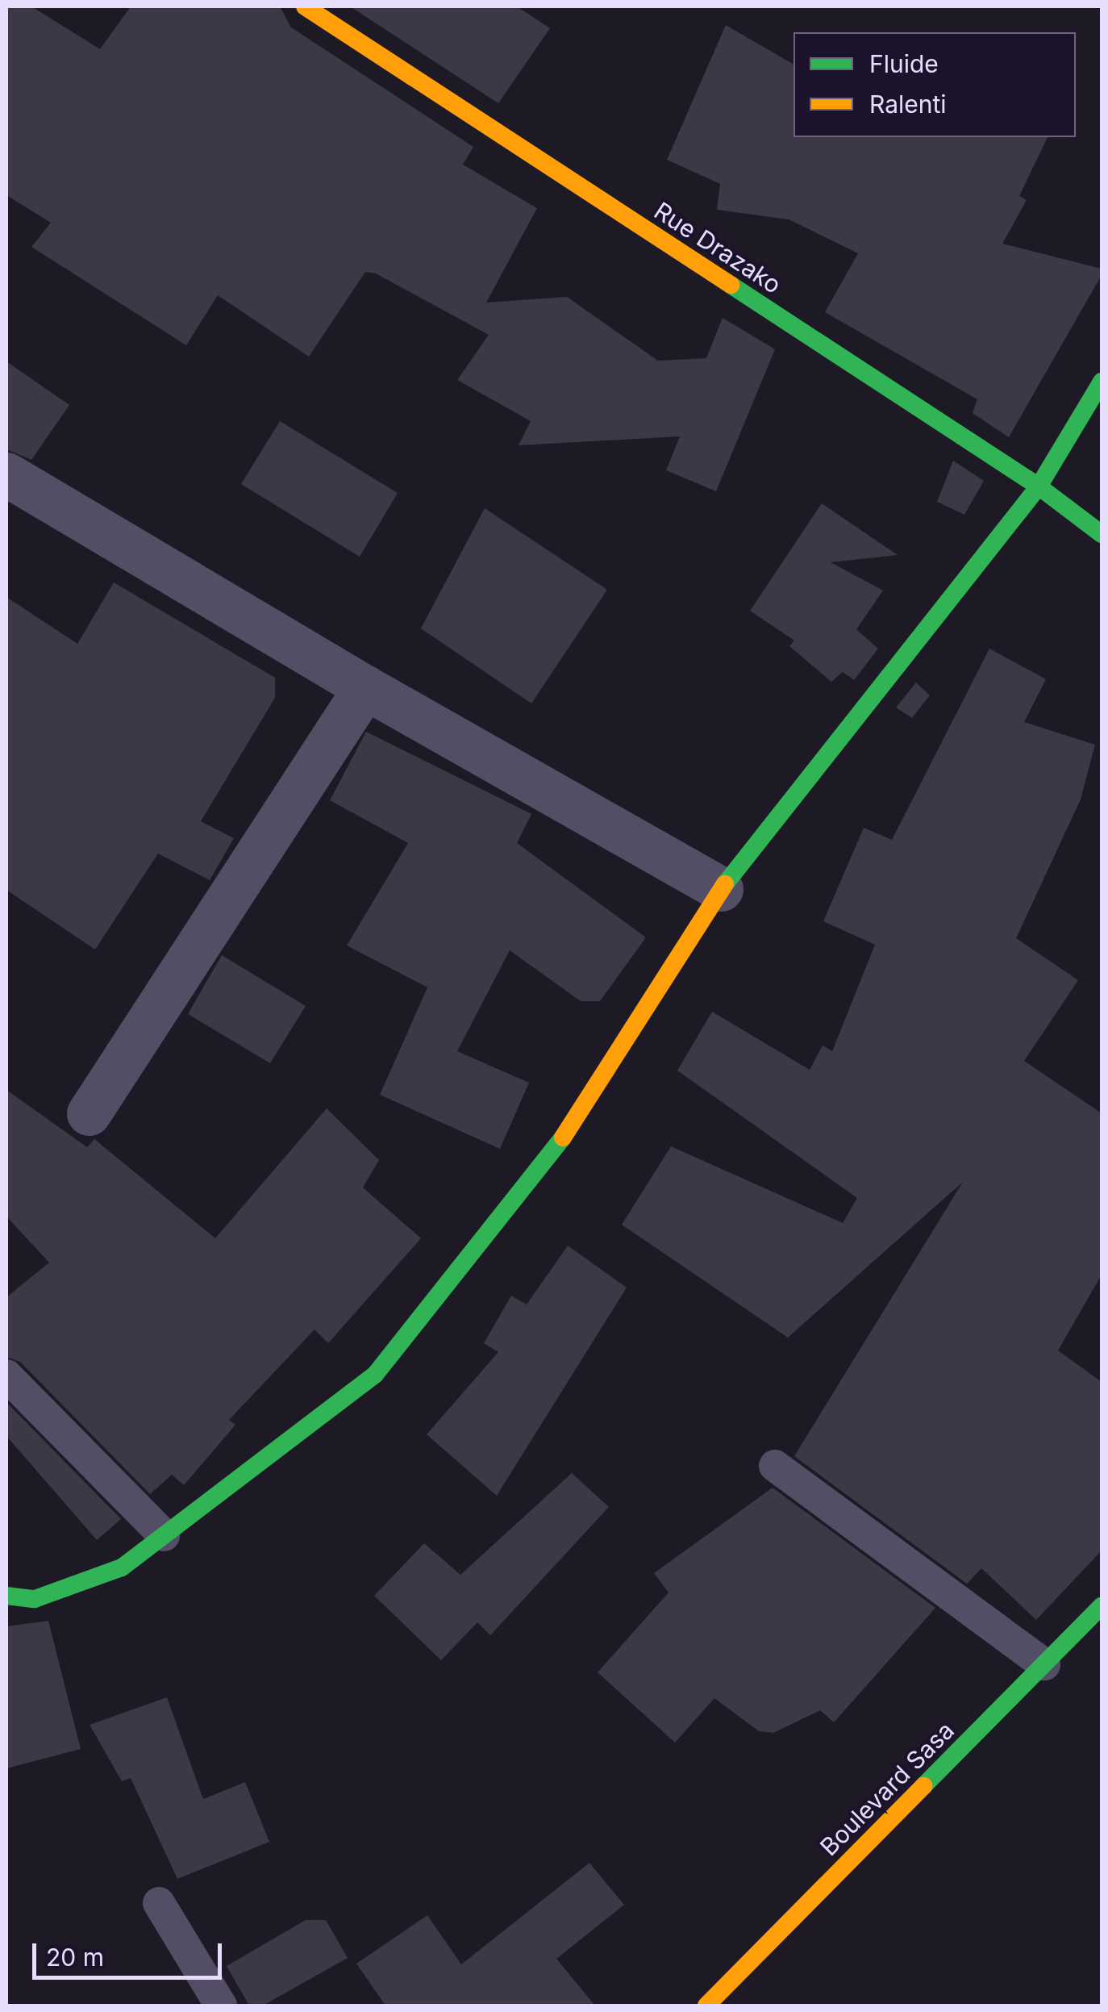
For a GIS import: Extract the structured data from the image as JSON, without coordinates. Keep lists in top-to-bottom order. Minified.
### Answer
{"streets":{"street":["Rue Drazako","Boulevard Sasa"]},"legend":["Fluide","Ralenti"],"scale_bar":"20 m"}
